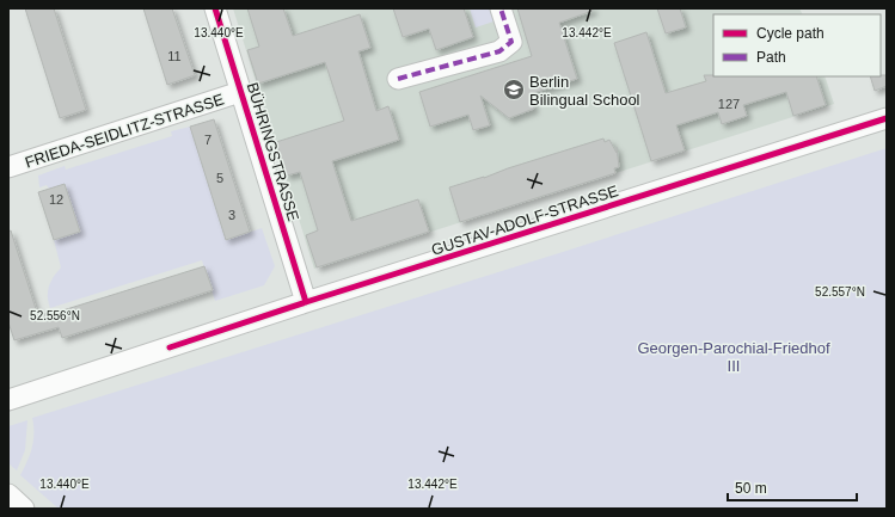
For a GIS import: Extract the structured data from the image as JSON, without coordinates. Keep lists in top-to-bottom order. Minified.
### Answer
{"streets":{"street":["FRIEDA-SEIDLITZ-STRASSE","BÜHRINGSTRASSE","GUSTAV-ADOLF-STRASSE"]},"crossings":[["FRIEDA-SEIDLITZ-STRASSE","BÜHRINGSTRASSE"],["BÜHRINGSTRASSE","GUSTAV-ADOLF-STRASSE"]],"parks":["Georgen-Parochial-Friedhof III"],"places":{"school or university":["Berlin Bilingual School"]},"house_numbers":["11","127","7","5","12","3"],"legend":["Cycle path","Path"],"scale_bar":"50 m","coordinates":["13.440°E","13.442°E","52.557°N","52.556°N"]}
